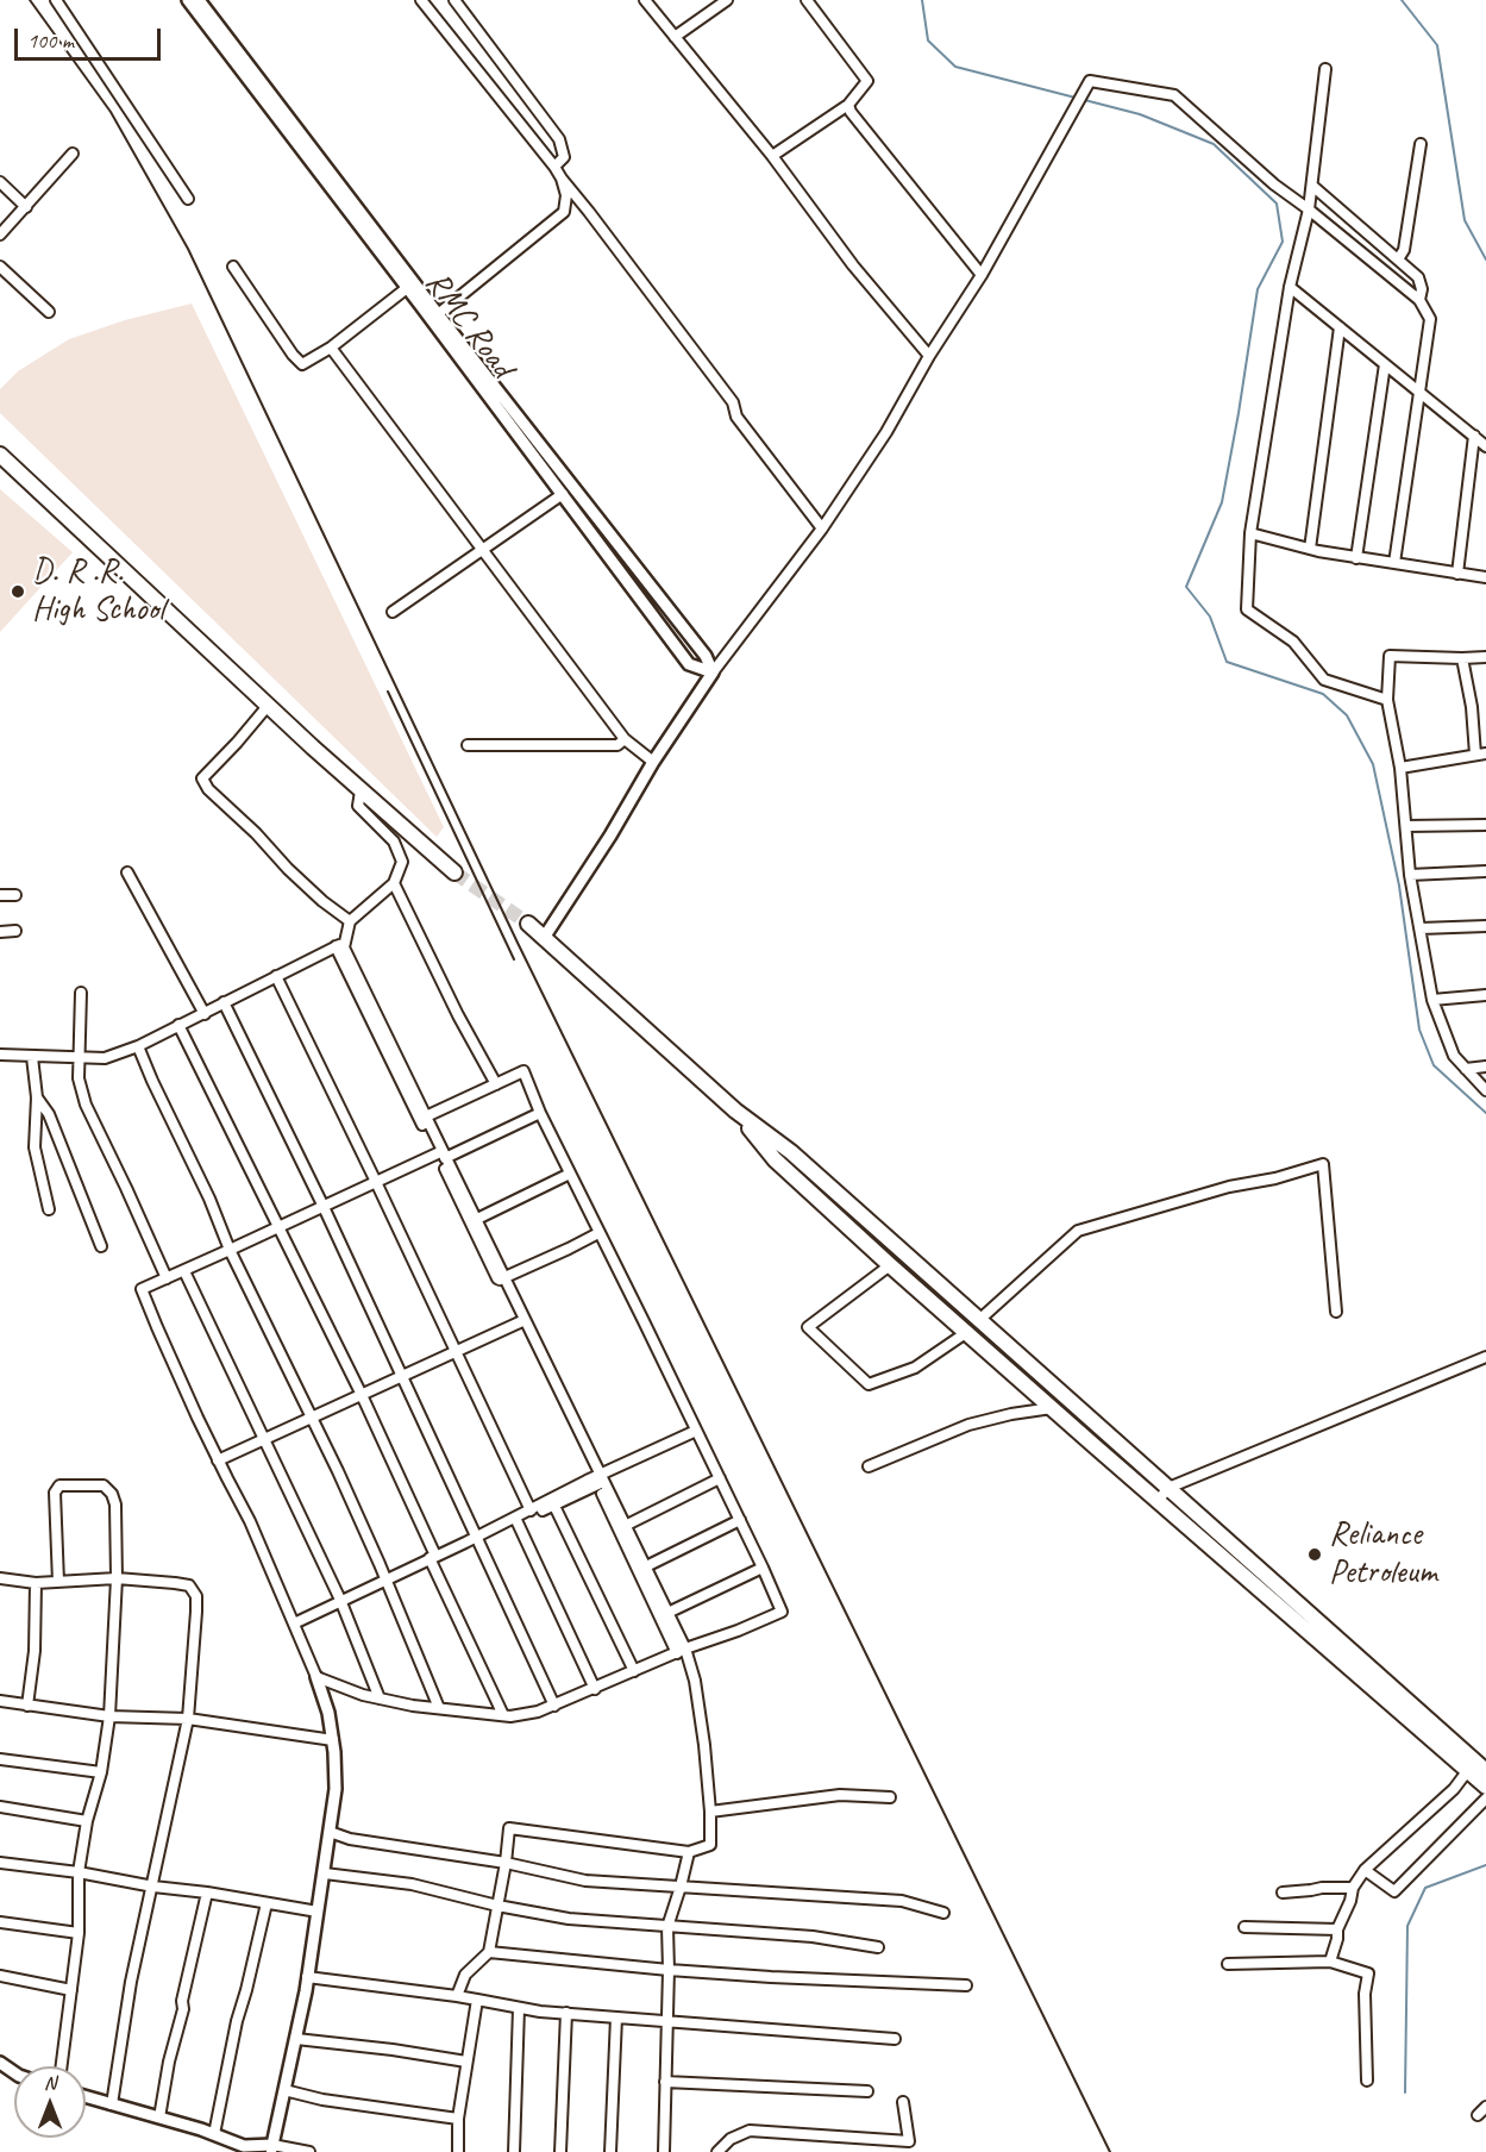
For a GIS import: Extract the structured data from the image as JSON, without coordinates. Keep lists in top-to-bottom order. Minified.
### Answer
{"streets":{"street":["RMC Road"]},"places":["D. R .R. High School","Reliance Petroleum"],"scale_bar":"100 m","north":"top"}
